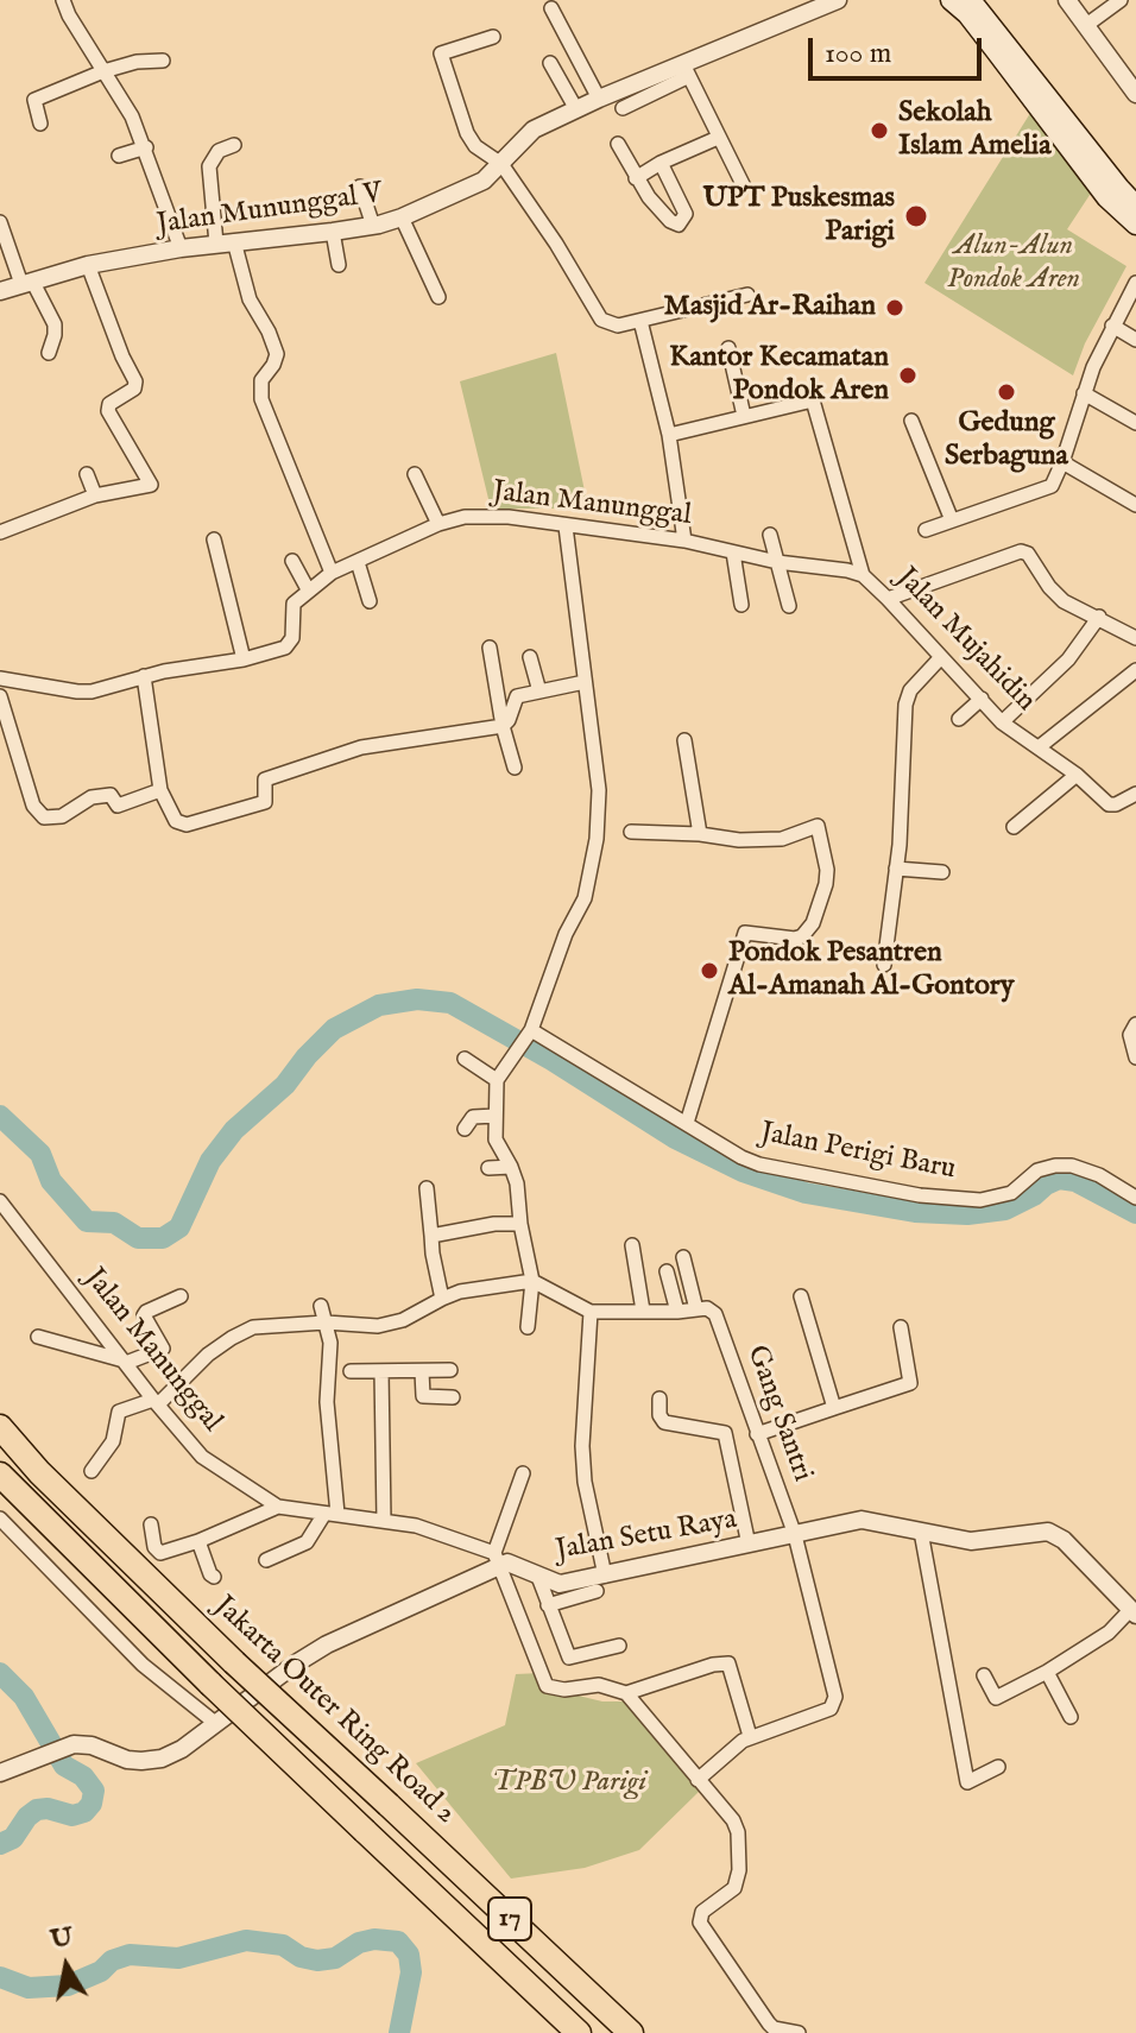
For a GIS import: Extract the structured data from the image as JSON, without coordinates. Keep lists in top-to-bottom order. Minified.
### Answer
{"streets":{"highway":["Jakarta Outer Ring Road 2","17"],"street":["Jalan Mununggal V","Jalan Manunggal","Jalan Mujahidin","Jalan Perigi Baru","Gang Santri","Jalan Setu Raya"]},"crossings":[["Jalan Manunggal","Jalan Mujahidin"],["Jalan Manunggal","Jalan Setu Raya"],["Gang Santri","Jalan Setu Raya"]],"parks":["Alun-Alun Pondok Aren","TPBU Parigi"],"places":["Sekolah Islam Amelia","UPT Puskesmas Parigi","Masjid Ar-Raihan","Kantor Kecamatan Pondok Aren","Gedung Serbaguna","Pondok Pesantren Al-Amanah Al-Gontory"],"scale_bar":"100 m","north":"top"}
